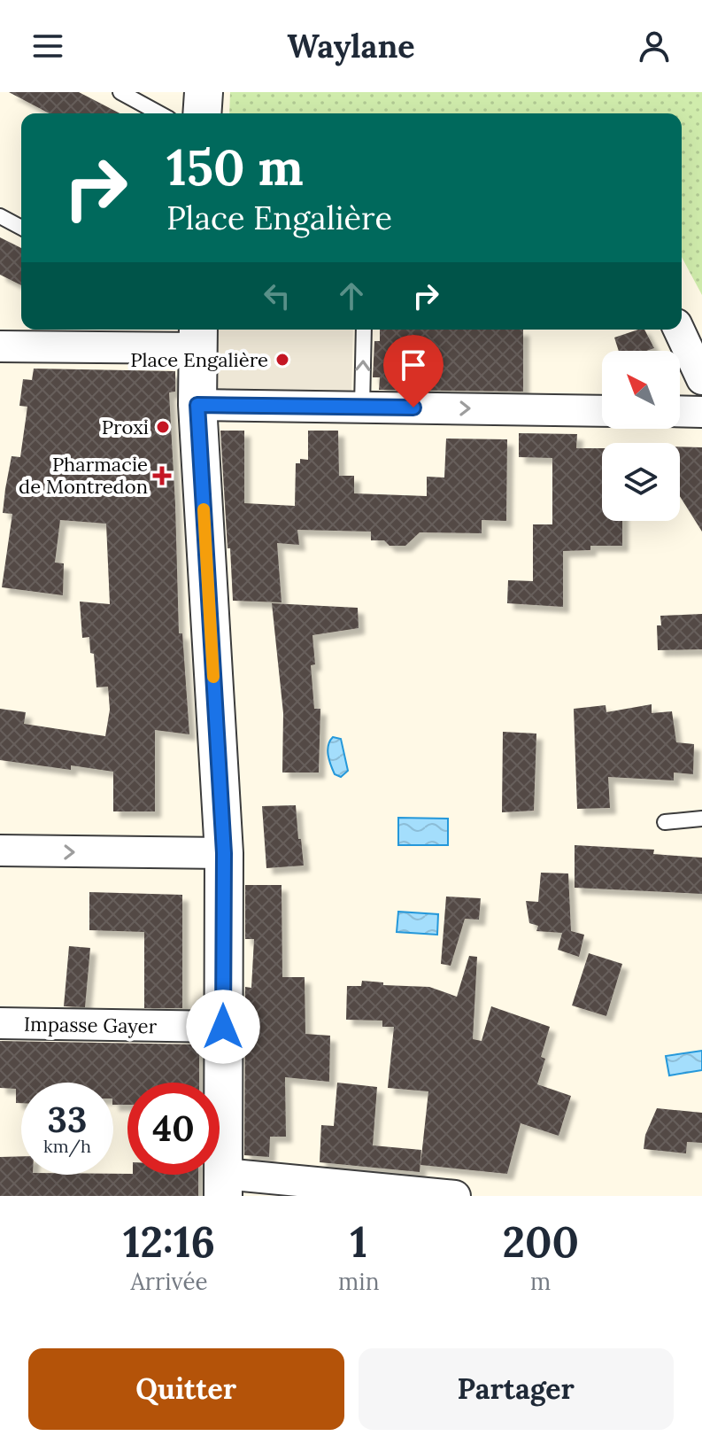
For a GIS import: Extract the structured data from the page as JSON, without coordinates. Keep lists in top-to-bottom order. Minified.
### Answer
{"streets":{"street":["Impasse Gayer"]},"places":{"other":["Place Engalière","Proxi"],"health":["Pharmacie de Montredon"]},"north":"top left","page":{"header":"Waylane","turn":["150 m","Place Engalière"],"speed":"33 km/h","limit":"40","eta":["12:16","Arrivée","1","min","200","m"],"buttons":["Quitter","Partager"]}}
